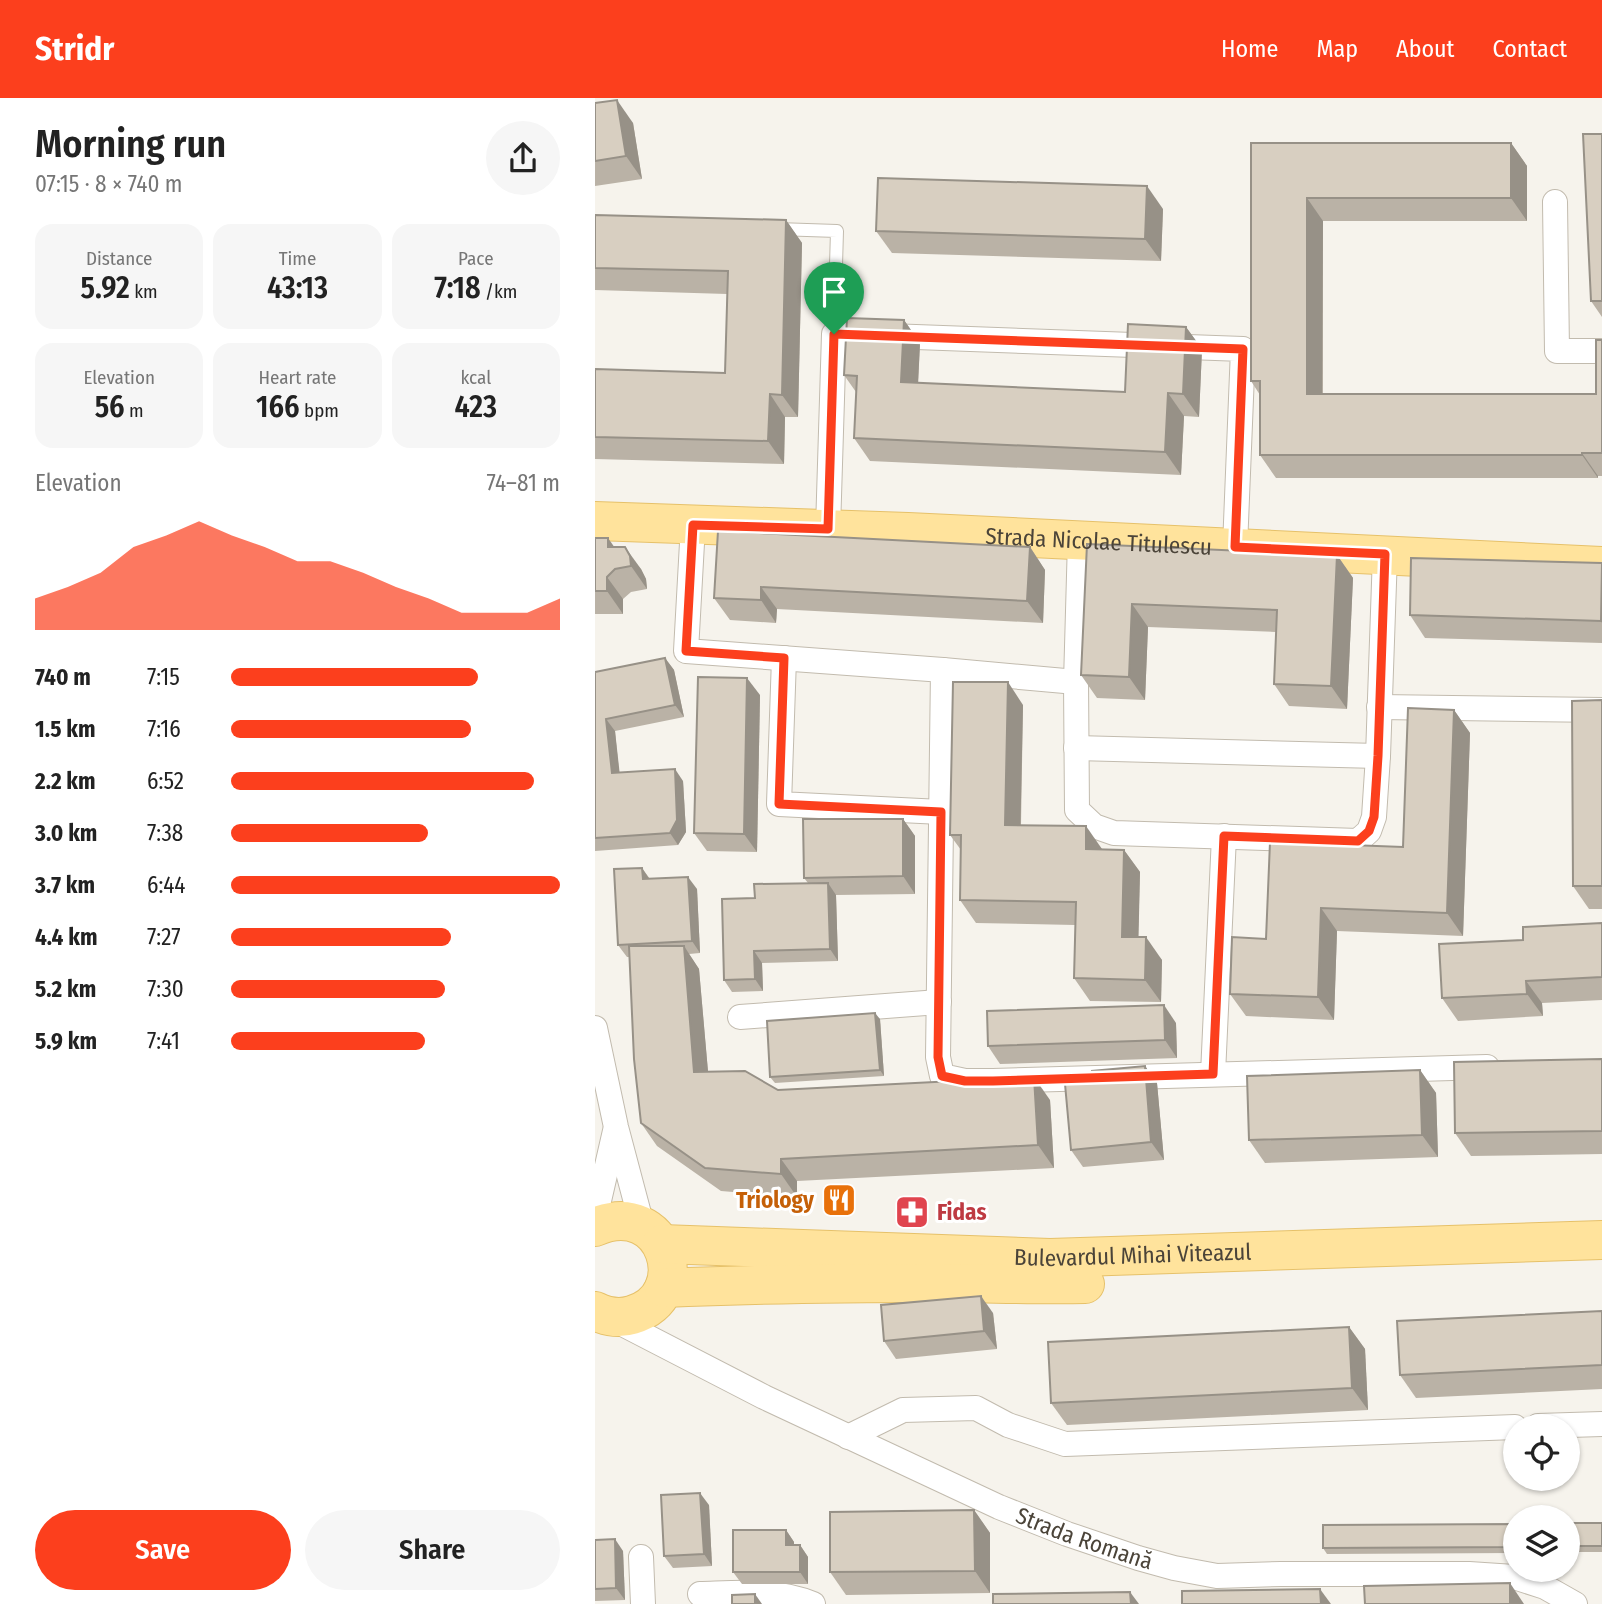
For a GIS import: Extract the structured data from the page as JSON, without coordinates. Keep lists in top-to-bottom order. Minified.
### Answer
{"streets":{"main road":["Strada Nicolae Titulescu","Bulevardul Mihai Viteazul"],"street":["Strada Romană"]},"places":{"restaurant":["Triology"],"pharmacy":["Fidas"]},"page":{"header":"Stridr","nav":["Home","Map","About","Contact"],"heading":["Morning run","07:15 · 8 × 740 m"],"stats":[["Distance","5.92 km"],["Time","43:13"],["Pace","7:18 /km"],["Elevation","56 m"],["Heart rate","166 bpm"],["kcal","423"]],"chart":["Elevation","74–81 m"],"list":[{"name":"740 m","note":"7:15"},{"name":"1.5 km","note":"7:16"},{"name":"2.2 km","note":"6:52"},{"name":"3.0 km","note":"7:38"},{"name":"3.7 km","note":"6:44"},{"name":"4.4 km","note":"7:27"},{"name":"5.2 km","note":"7:30"},{"name":"5.9 km","note":"7:41"}],"buttons":["Save","Share"]}}
